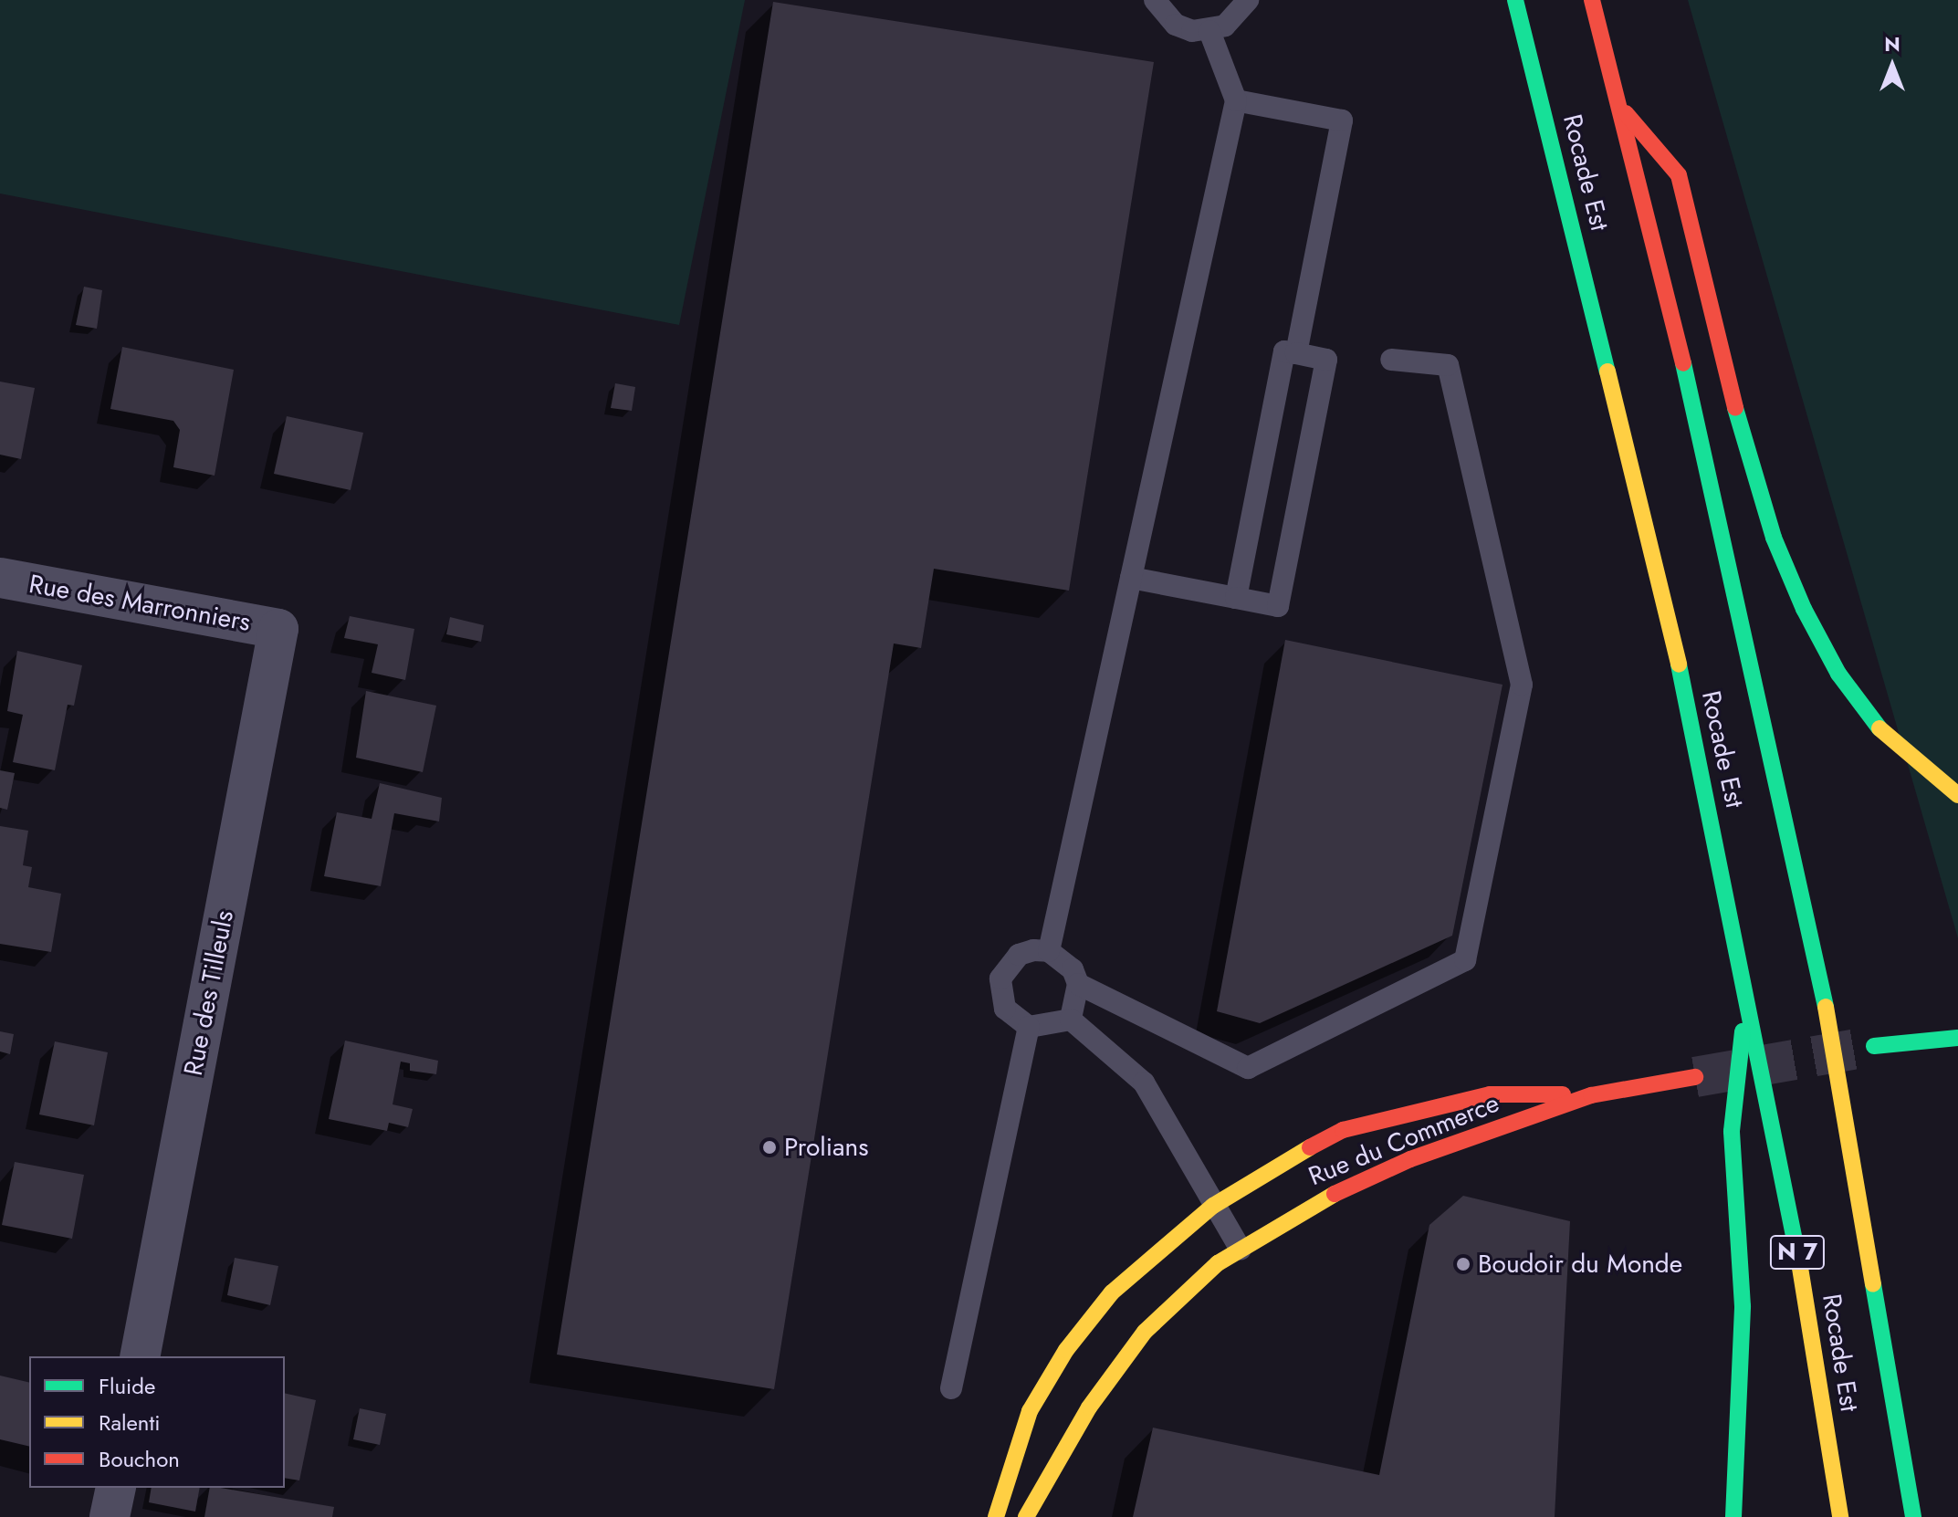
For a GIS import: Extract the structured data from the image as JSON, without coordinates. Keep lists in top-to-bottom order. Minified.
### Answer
{"streets":{"main road":["Rocade Est","Rue du Commerce","N 7"],"street":["Rue des Marronniers","Rue des Tilleuls"]},"crossings":[["Rue des Marronniers","Rue des Tilleuls"]],"places":["Prolians","Boudoir du Monde"],"legend":["Fluide","Ralenti","Bouchon"],"north":"top"}
